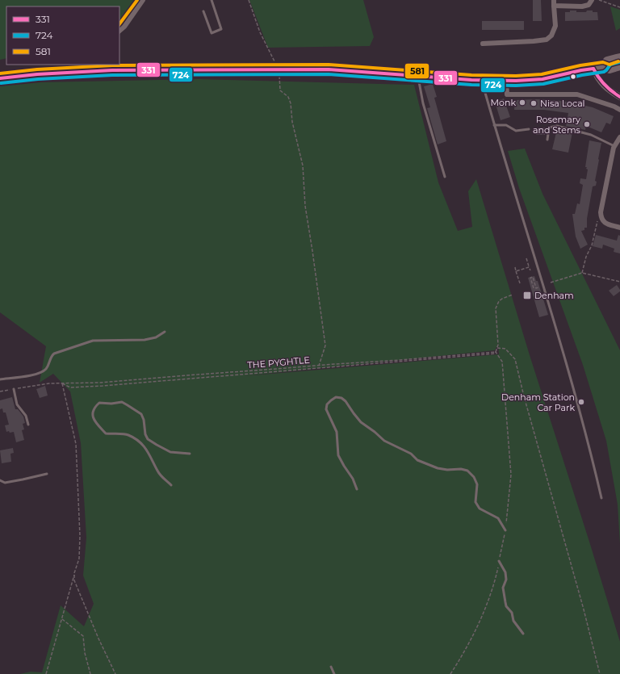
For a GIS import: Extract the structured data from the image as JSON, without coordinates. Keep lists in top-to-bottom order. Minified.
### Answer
{"streets":{"path":["THE PYGHTLE"]},"places":{"other":["Monk","Nisa Local","Rosemary and Stems","Denham Station Car Park"],"transit":["Denham"]},"lines":["transit line 581","transit line 724","transit line 331"],"legend":["331","724","581"]}
